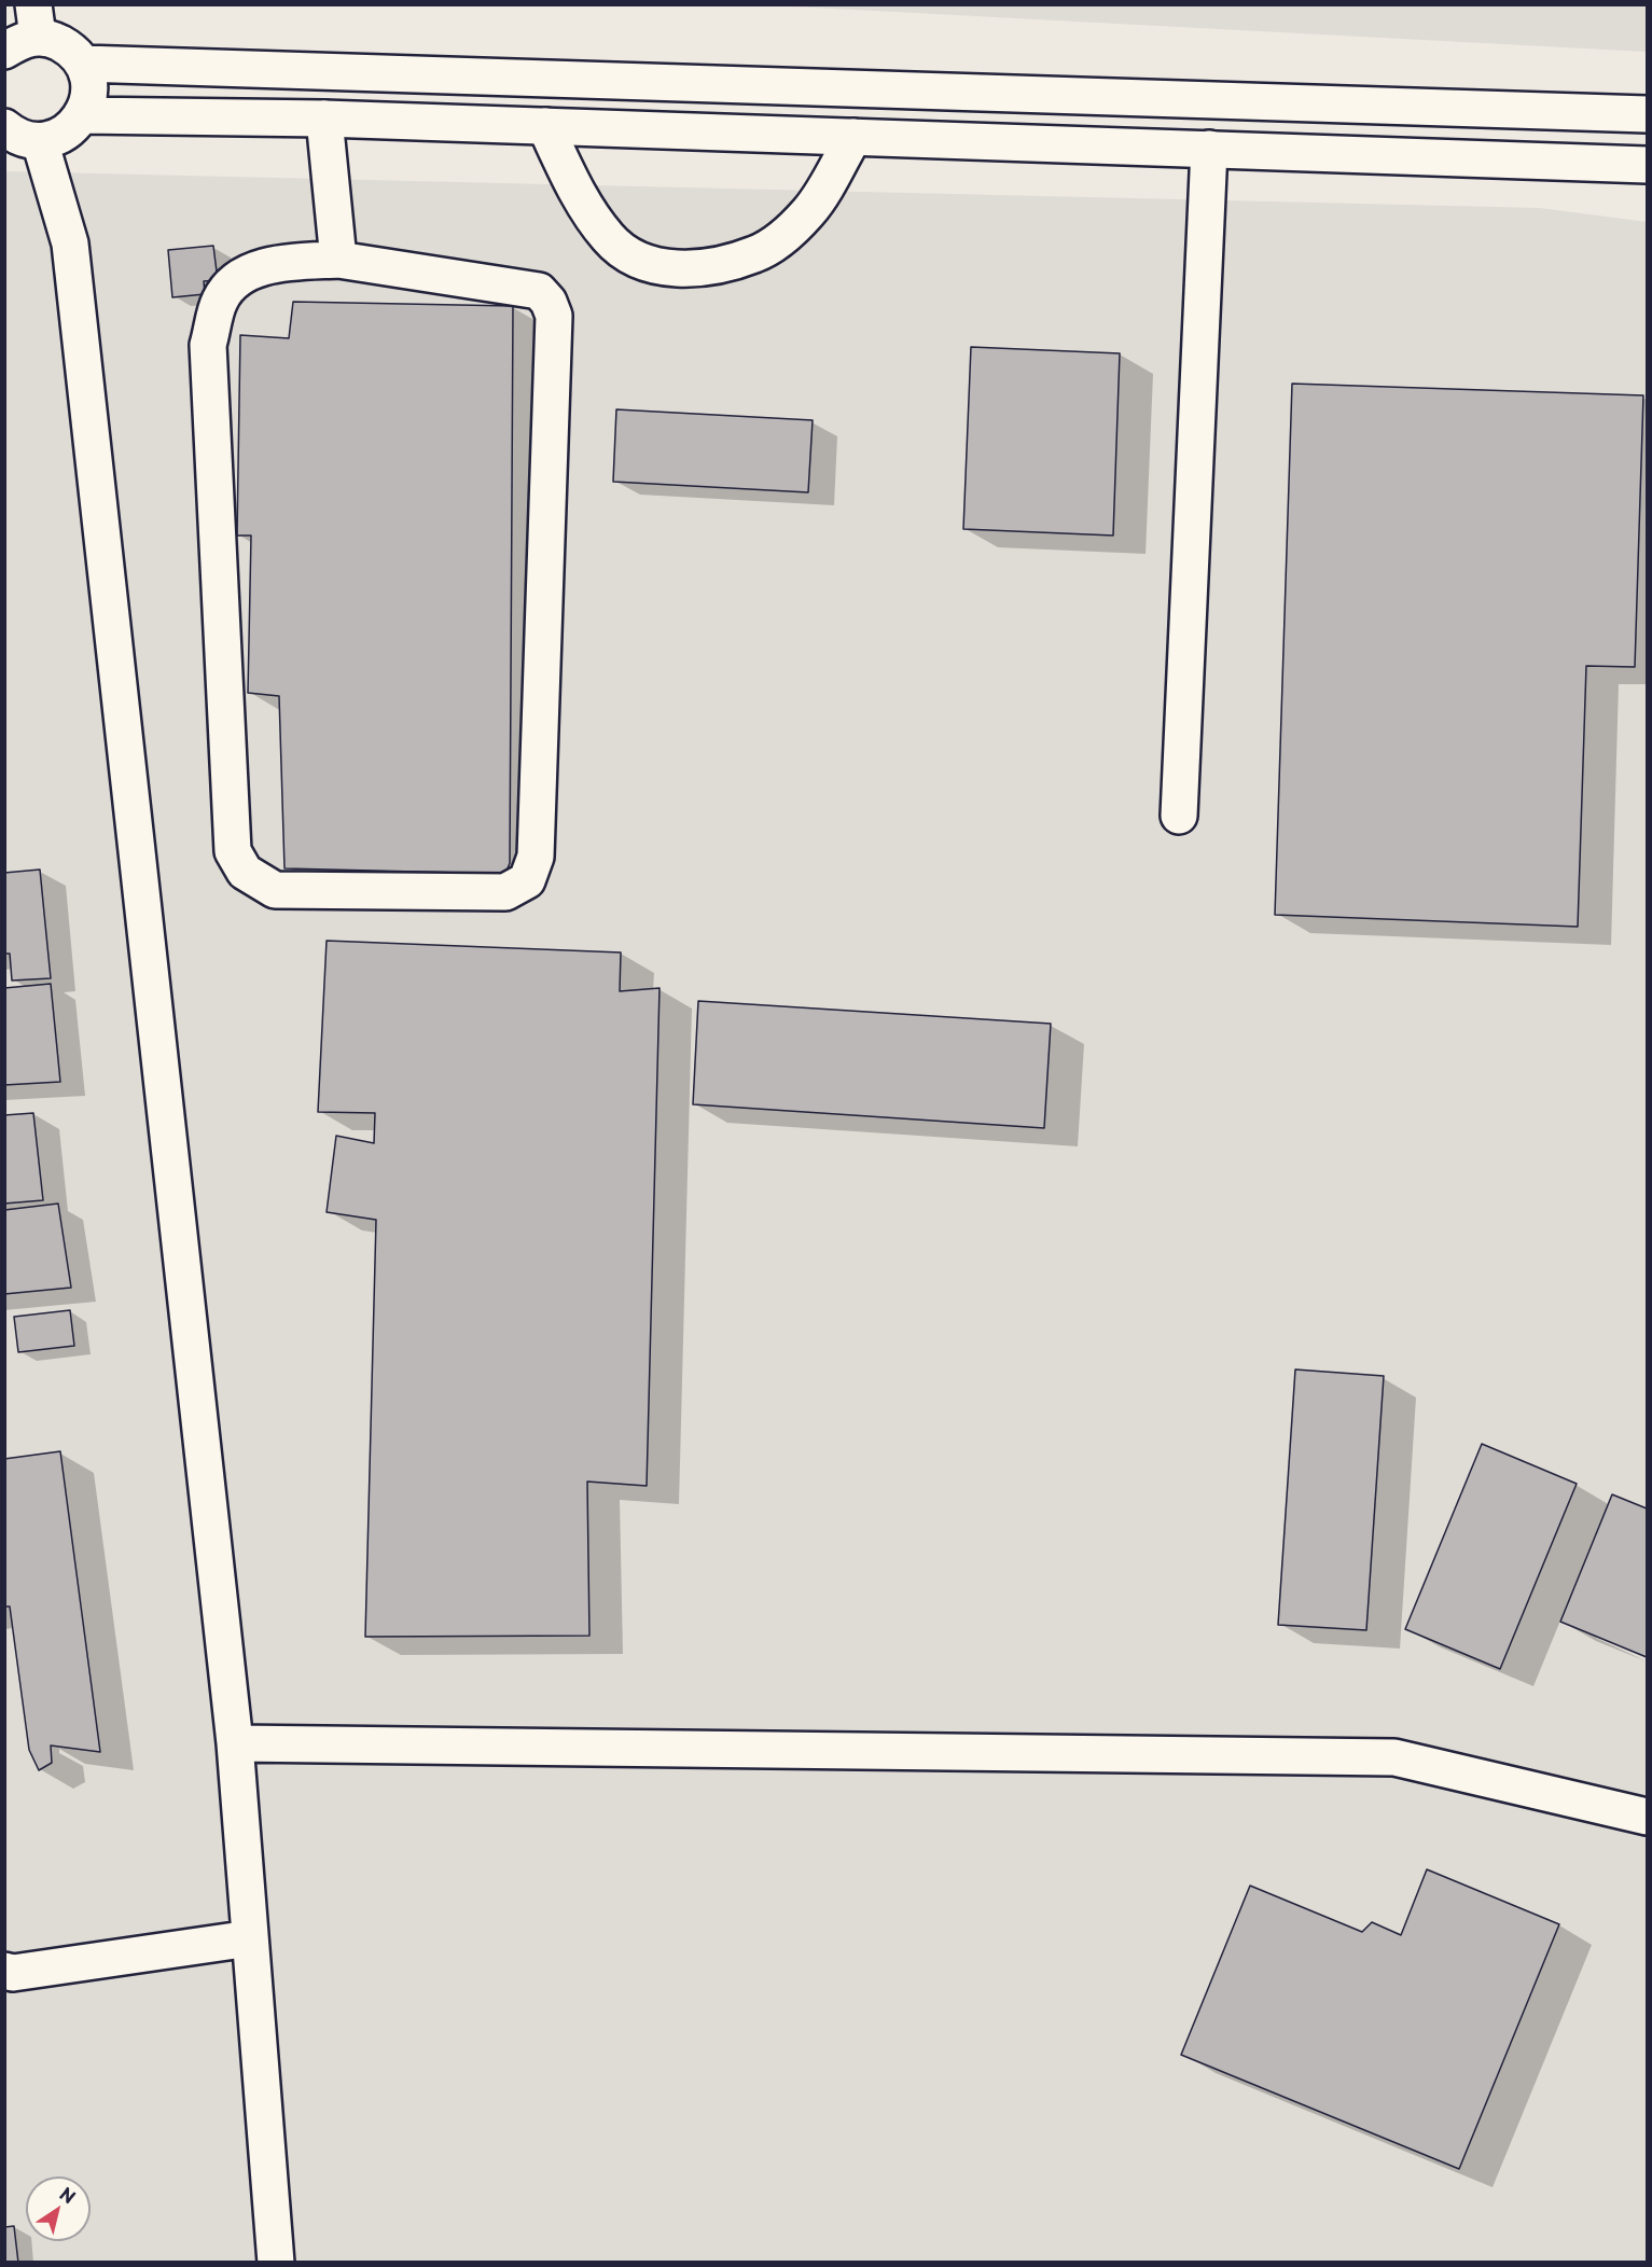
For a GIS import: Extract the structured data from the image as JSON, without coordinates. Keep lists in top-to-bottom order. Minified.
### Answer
{"north":"top right"}
